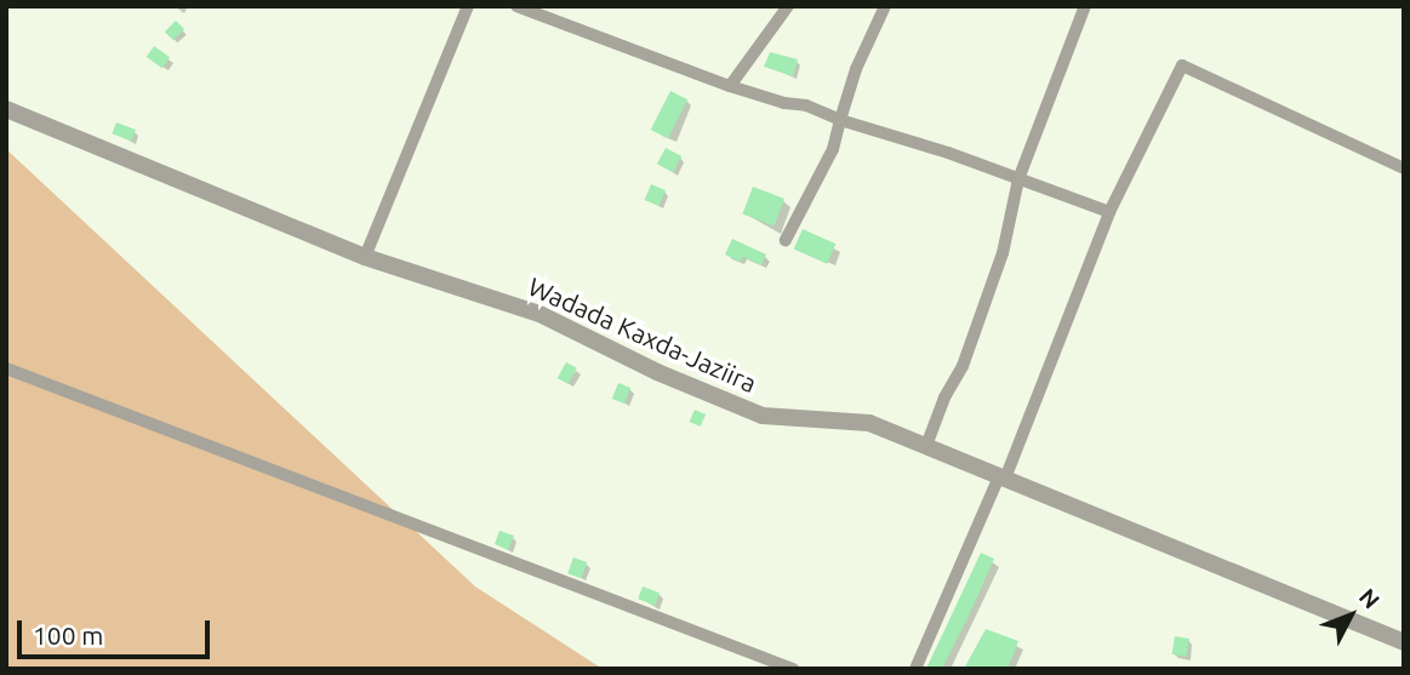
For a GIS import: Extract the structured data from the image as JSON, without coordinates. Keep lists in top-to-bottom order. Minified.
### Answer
{"streets":{"street":["Wadada Kaxda-Jaziira"]},"scale_bar":"100 m","north":"top right"}
